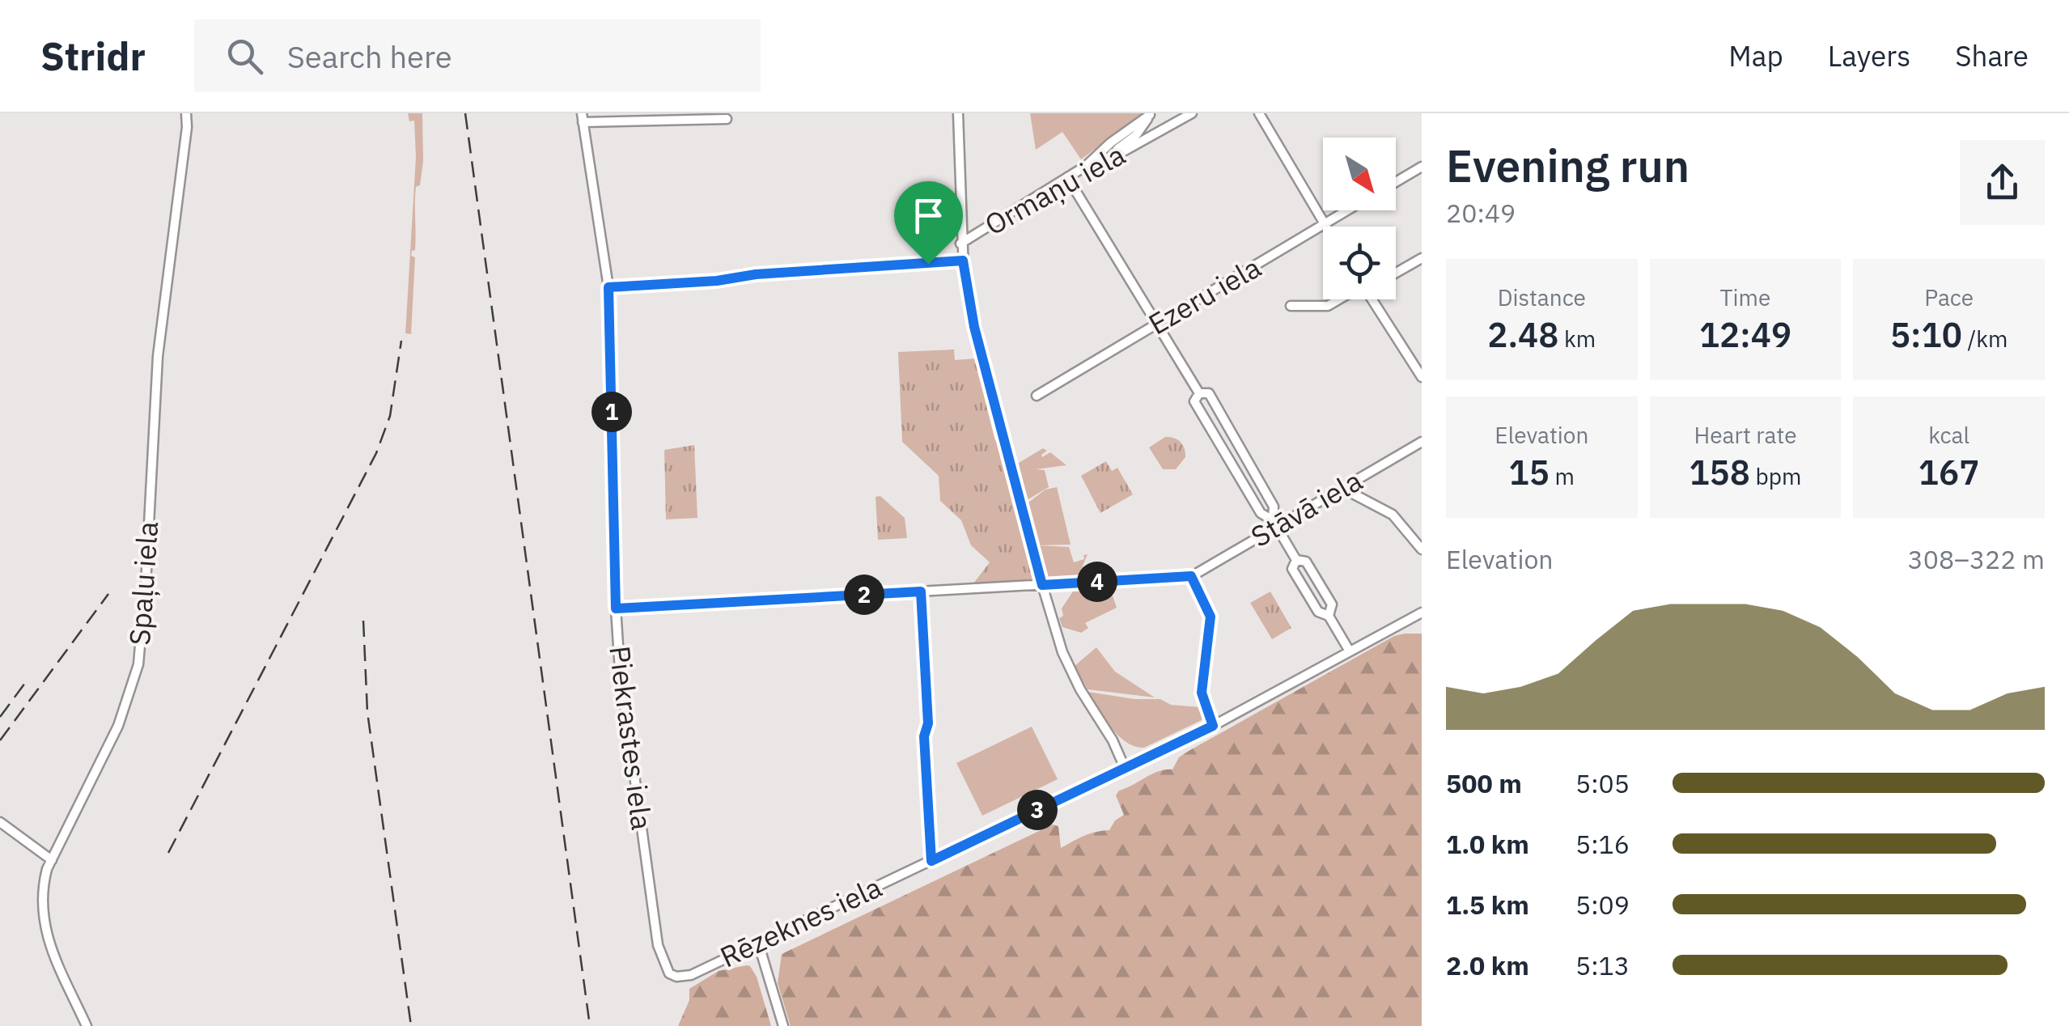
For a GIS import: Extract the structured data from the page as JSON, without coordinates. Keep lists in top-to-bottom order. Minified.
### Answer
{"streets":{"street":["Ormaņu iela","Ezeru iela","Stāvā iela","Spaļu iela","Piekrastes iela","Rēzeknes iela"]},"crossings":[["Piekrastes iela","Rēzeknes iela"]],"north":"bottom right","page":{"header":"Stridr","search":"Search here","nav":["Map","Layers","Share"],"heading":["Evening run","20:49"],"stats":[["Distance","2.48 km"],["Time","12:49"],["Pace","5:10 /km"],["Elevation","15 m"],["Heart rate","158 bpm"],["kcal","167"]],"pins":["1","4","2","3"],"chart":["Elevation","308–322 m"],"list":[{"name":"500 m","note":"5:05"},{"name":"1.0 km","note":"5:16"},{"name":"1.5 km","note":"5:09"},{"name":"2.0 km","note":"5:13"}]}}
